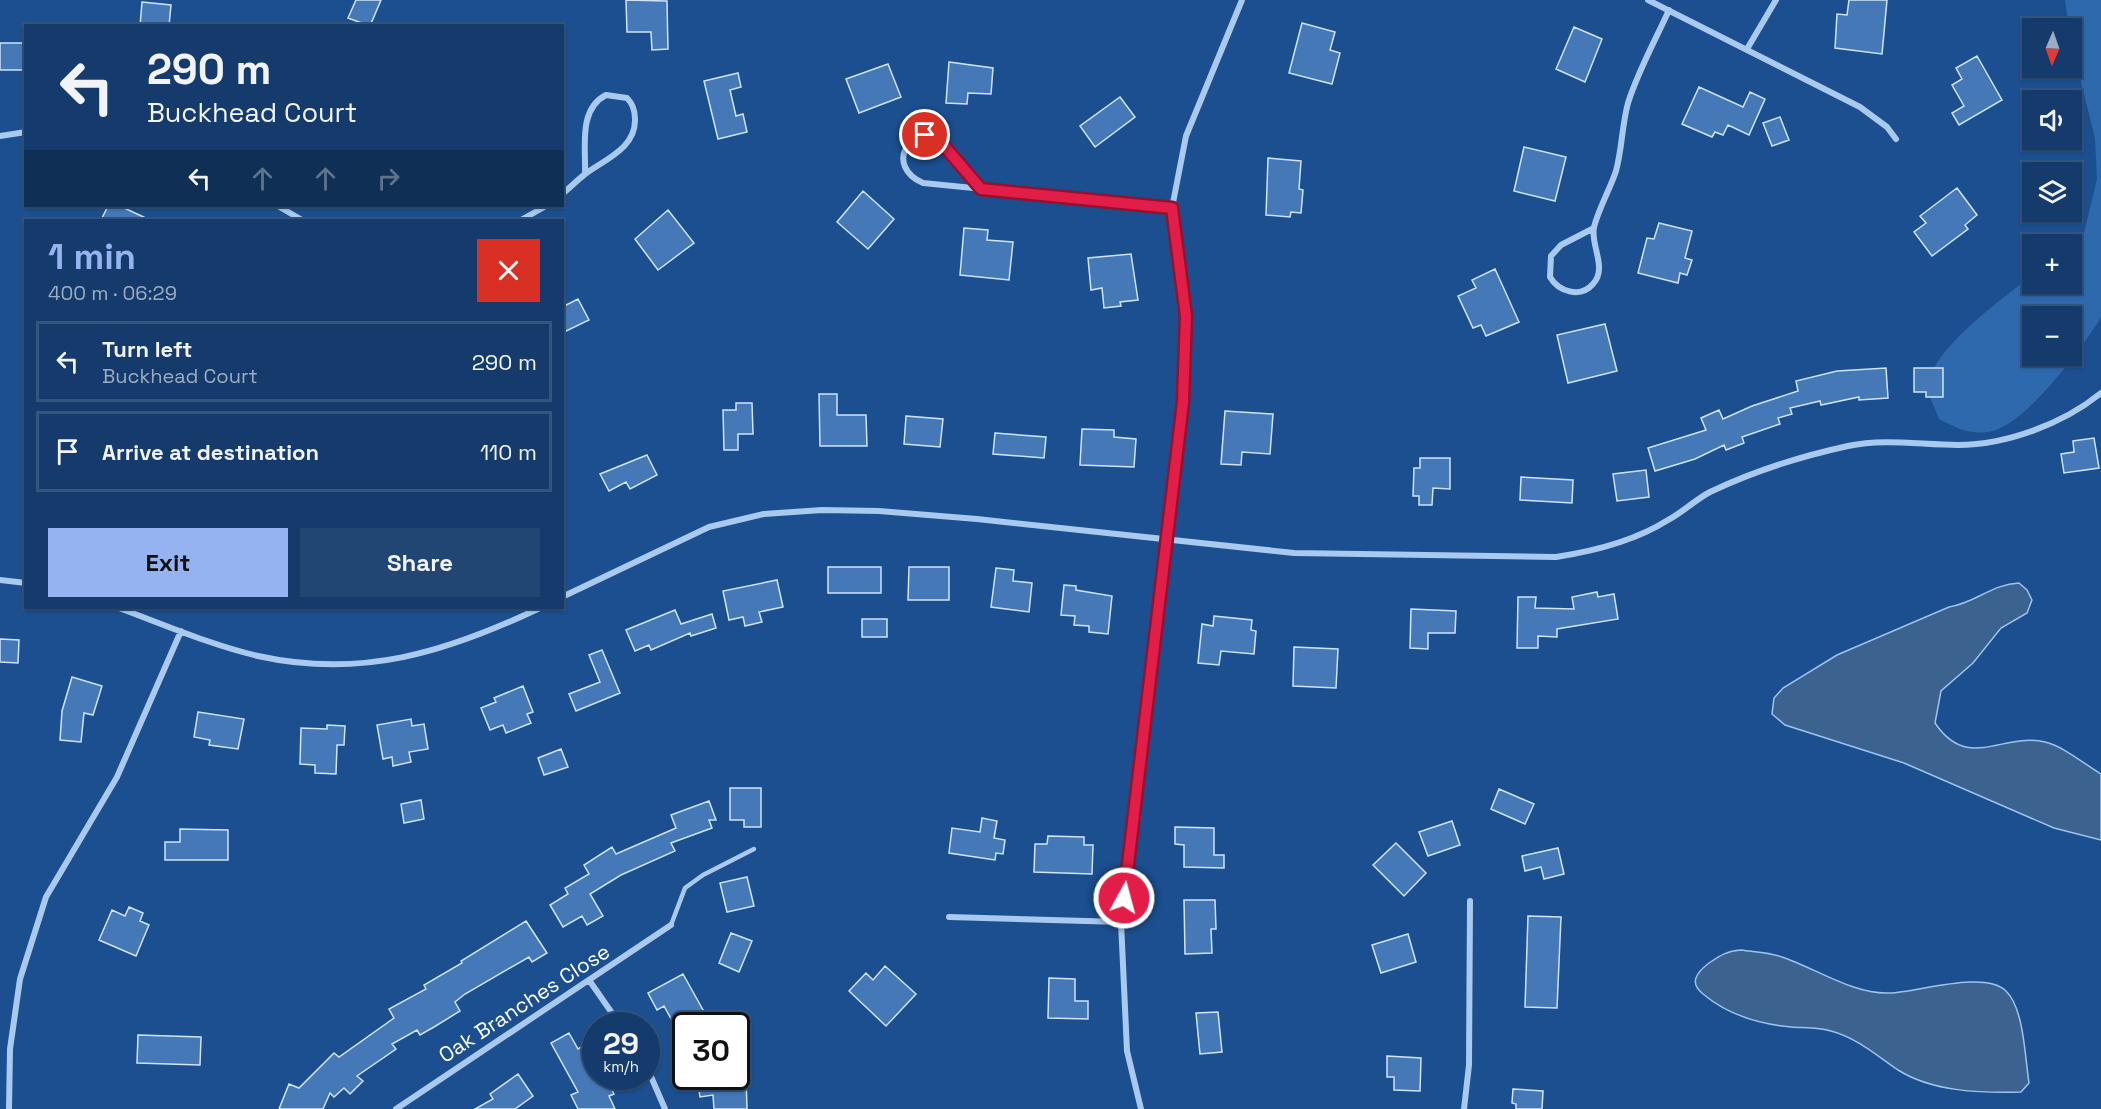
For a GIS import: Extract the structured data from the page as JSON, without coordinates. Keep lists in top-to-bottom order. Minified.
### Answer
{"streets":{"street":["Oak Branches Close"]},"north":"bottom","page":{"map_buttons":["+","−"],"turn":["290 m","Buckhead Court"],"heading":["1 min","400 m · 06:29"],"list":[{"name":"Turn left","note":"Buckhead Court","value":"290 m"},{"name":"Arrive at destination","value":"110 m"}],"buttons":["Exit","Share"],"speed":"29 km/h","limit":"30"}}
